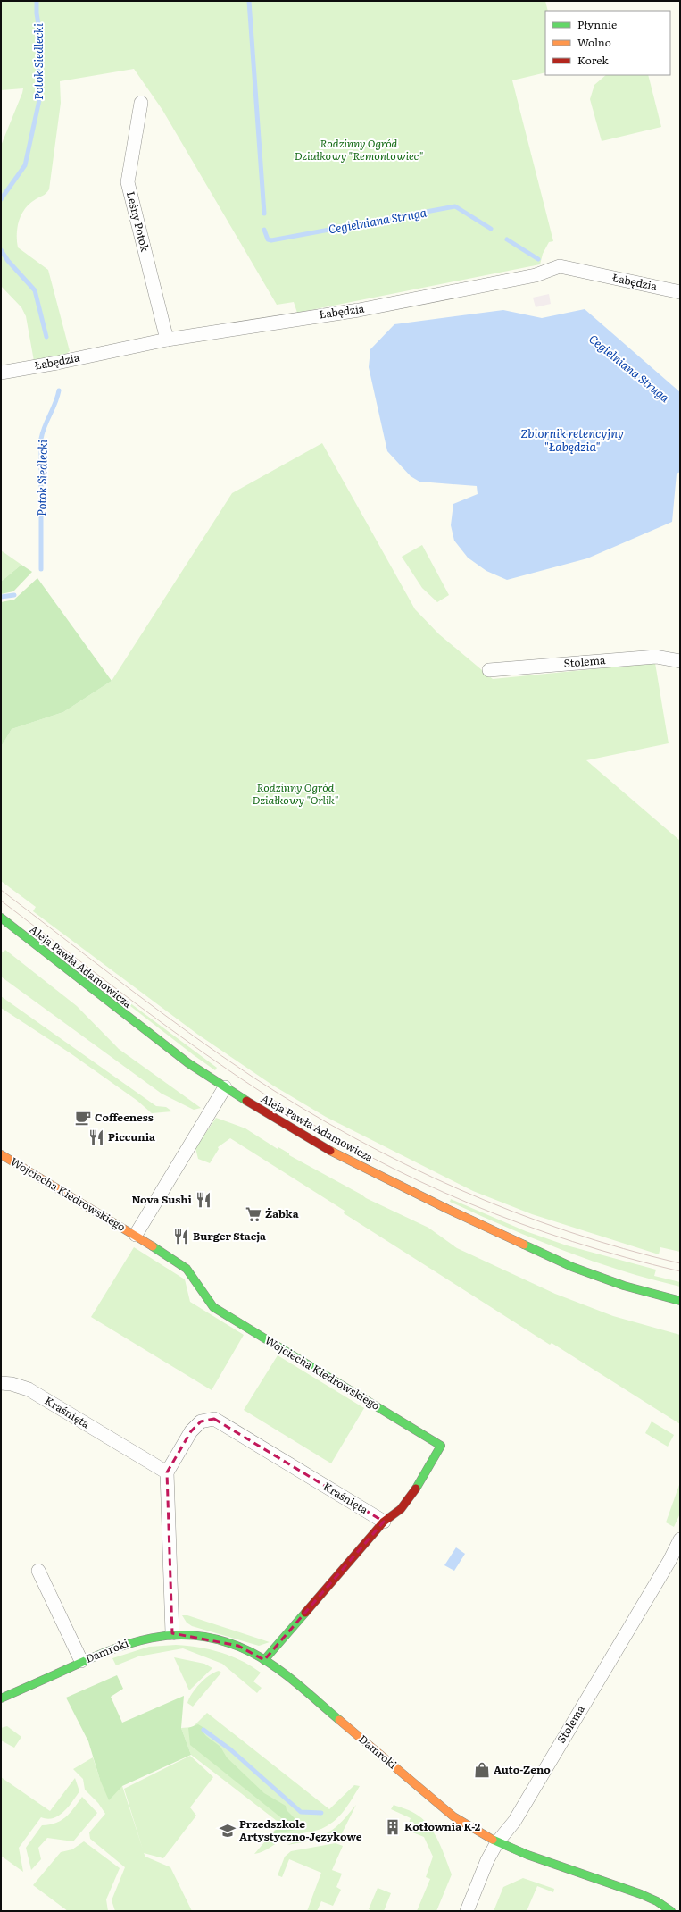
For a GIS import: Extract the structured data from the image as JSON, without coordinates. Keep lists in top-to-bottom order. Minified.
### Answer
{"streets":{"street":["Leśny Potok","Łabędzia","Stolema","Aleja Pawła Adamowicza","Wojciecha Kiedrowskiego","Kraśnięta","Damroki"]},"crossings":[["Leśny Potok","Łabędzia"],["Stolema","Damroki"],["Aleja Pawła Adamowicza","Wojciecha Kiedrowskiego"],["Wojciecha Kiedrowskiego","Kraśnięta"]],"water":["Potok Siedlecki","Cegielniana Struga","Zbiornik retencyjny \"Łabędzia\""],"parks":["Rodzinny Ogród Działkowy \"Remontowiec\"","Rodzinny Ogród Działkowy \"Orlik\""],"places":{"cafe":["Coffeeness"],"restaurant":["Piccunia","Nova Sushi","Burger Stacja"],"supermarket":["Żabka"],"shop":["Auto-Zeno"],"building":["Kotłownia K-2"],"school or university":["Przedszkole Artystyczno-Językowe"]},"legend":["Płynnie","Wolno","Korek"]}
